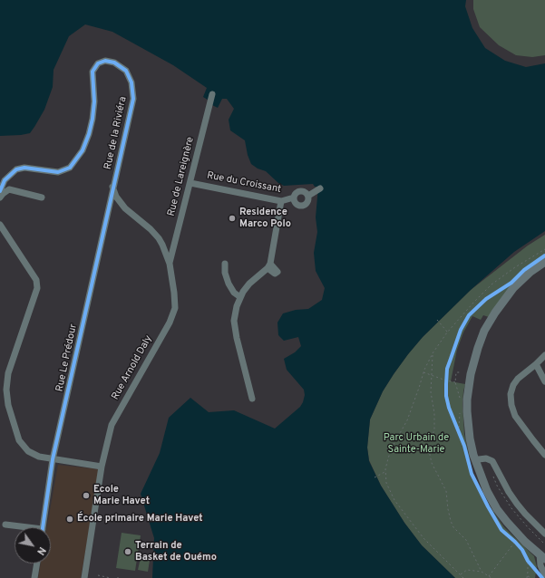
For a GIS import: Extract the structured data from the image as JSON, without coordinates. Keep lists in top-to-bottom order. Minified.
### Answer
{"streets":{"street":["Rue de la Riviéra","Rue de Lareignère","Rue du Croissant","Rue Le Prédour","Rue Arnold Daly"]},"crossings":[["Rue de la Riviéra","Rue Le Prédour"],["Rue de la Riviéra","Rue Arnold Daly"],["Rue de Lareignère","Rue du Croissant"],["Rue de Lareignère","Rue Arnold Daly"],["Rue Le Prédour","Rue Arnold Daly"]],"parks":["Parc Urbain de Sainte-Marie"],"places":["Residence Marco Polo","Ecole Marie Havet","École primaire Marie Havet","Terrain de Basket de Ouémo"],"north":"bottom right"}
